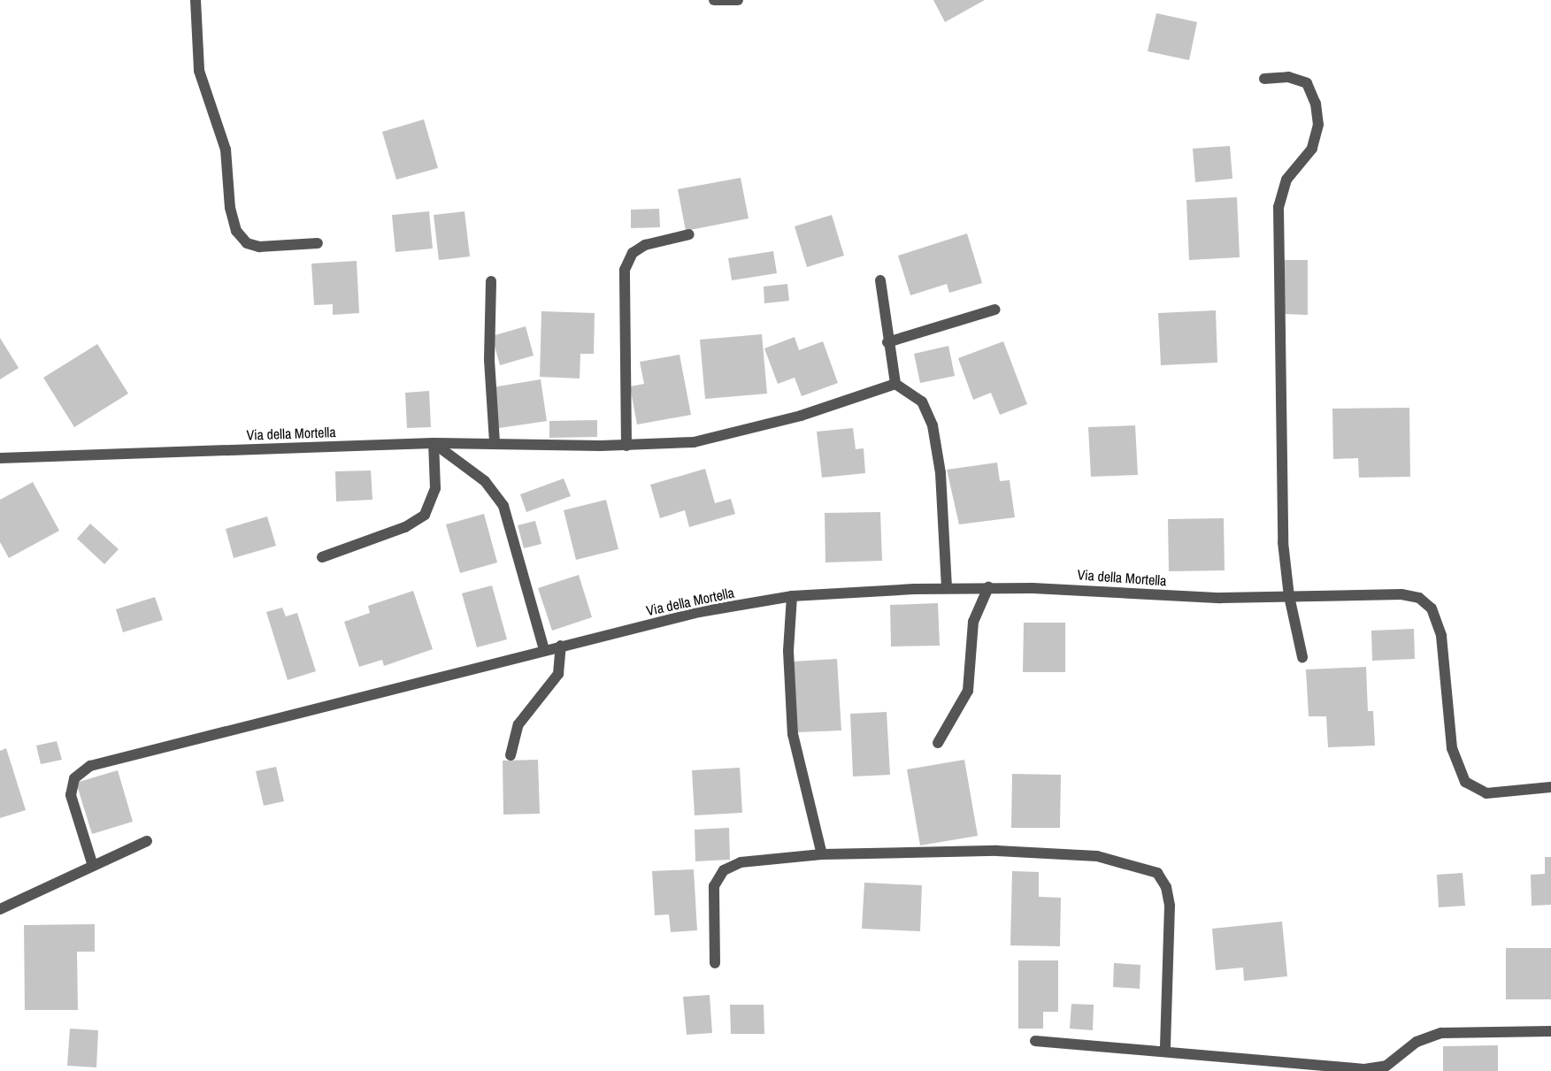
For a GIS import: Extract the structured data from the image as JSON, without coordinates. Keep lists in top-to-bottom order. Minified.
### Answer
{"streets":{"street":["Via della Mortella"]}}
